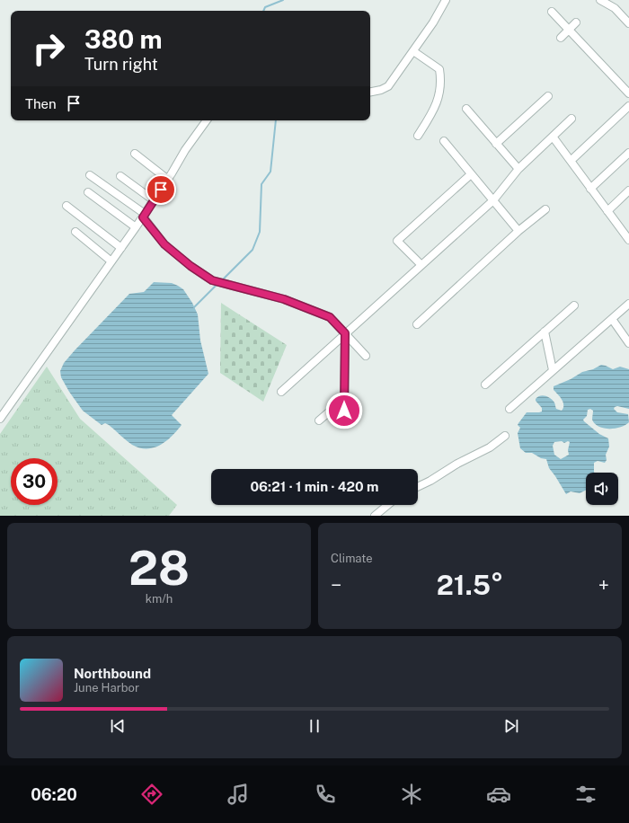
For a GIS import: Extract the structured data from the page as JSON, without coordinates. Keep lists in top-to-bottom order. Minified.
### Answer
{"page":{"turn":["380 m","Turn right"],"then":"Then","limit":"30","trip":"06:21 · 1 min · 420 m","tile":[["28","km/h"],"Climate"],"heat":["−","21.5°","+"],"song":["Northbound","June Harbor"],"tabs":"06:20"}}
